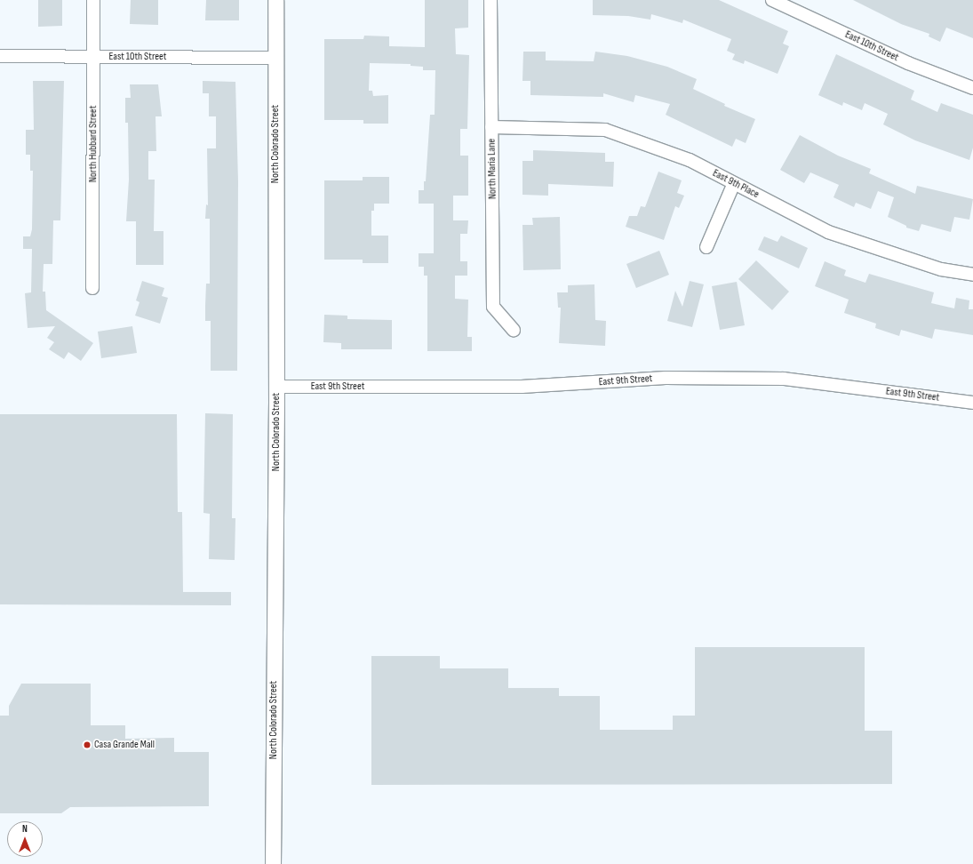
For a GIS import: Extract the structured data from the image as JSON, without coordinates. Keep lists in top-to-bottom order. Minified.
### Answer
{"streets":{"street":["East 10th Street","North Hubbard Street","North Colorado Street","North Maria Lane","East 9th Place","East 9th Street"]},"crossings":[["East 10th Street","North Hubbard Street"],["East 10th Street","North Colorado Street"],["North Colorado Street","East 9th Street"],["North Maria Lane","East 9th Place"]],"places":["Casa Grande Mall"],"north":"top"}
